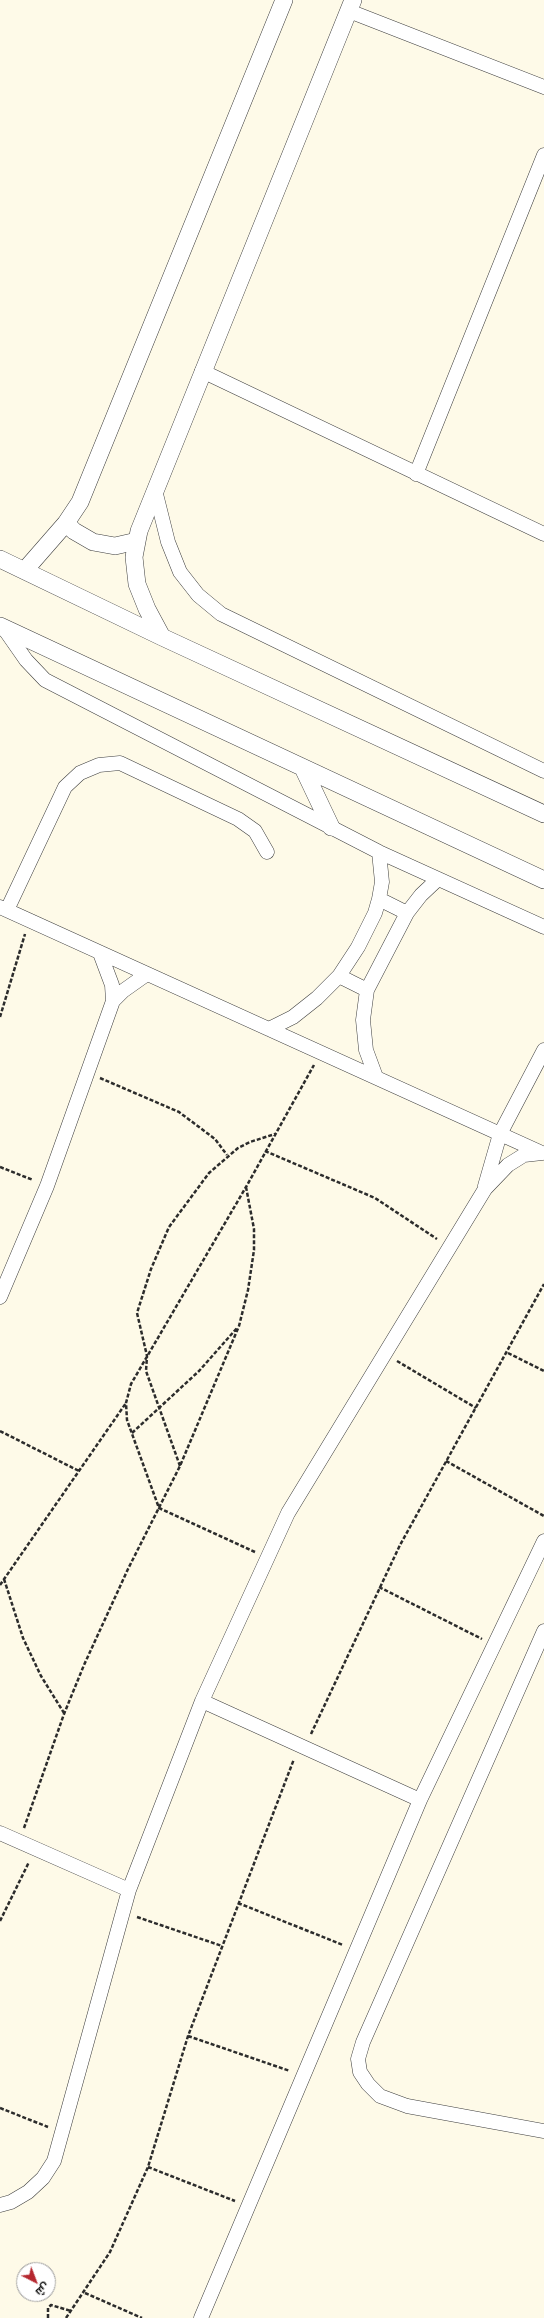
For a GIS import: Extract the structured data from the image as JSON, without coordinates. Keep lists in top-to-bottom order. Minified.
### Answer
{"north":"bottom right"}
